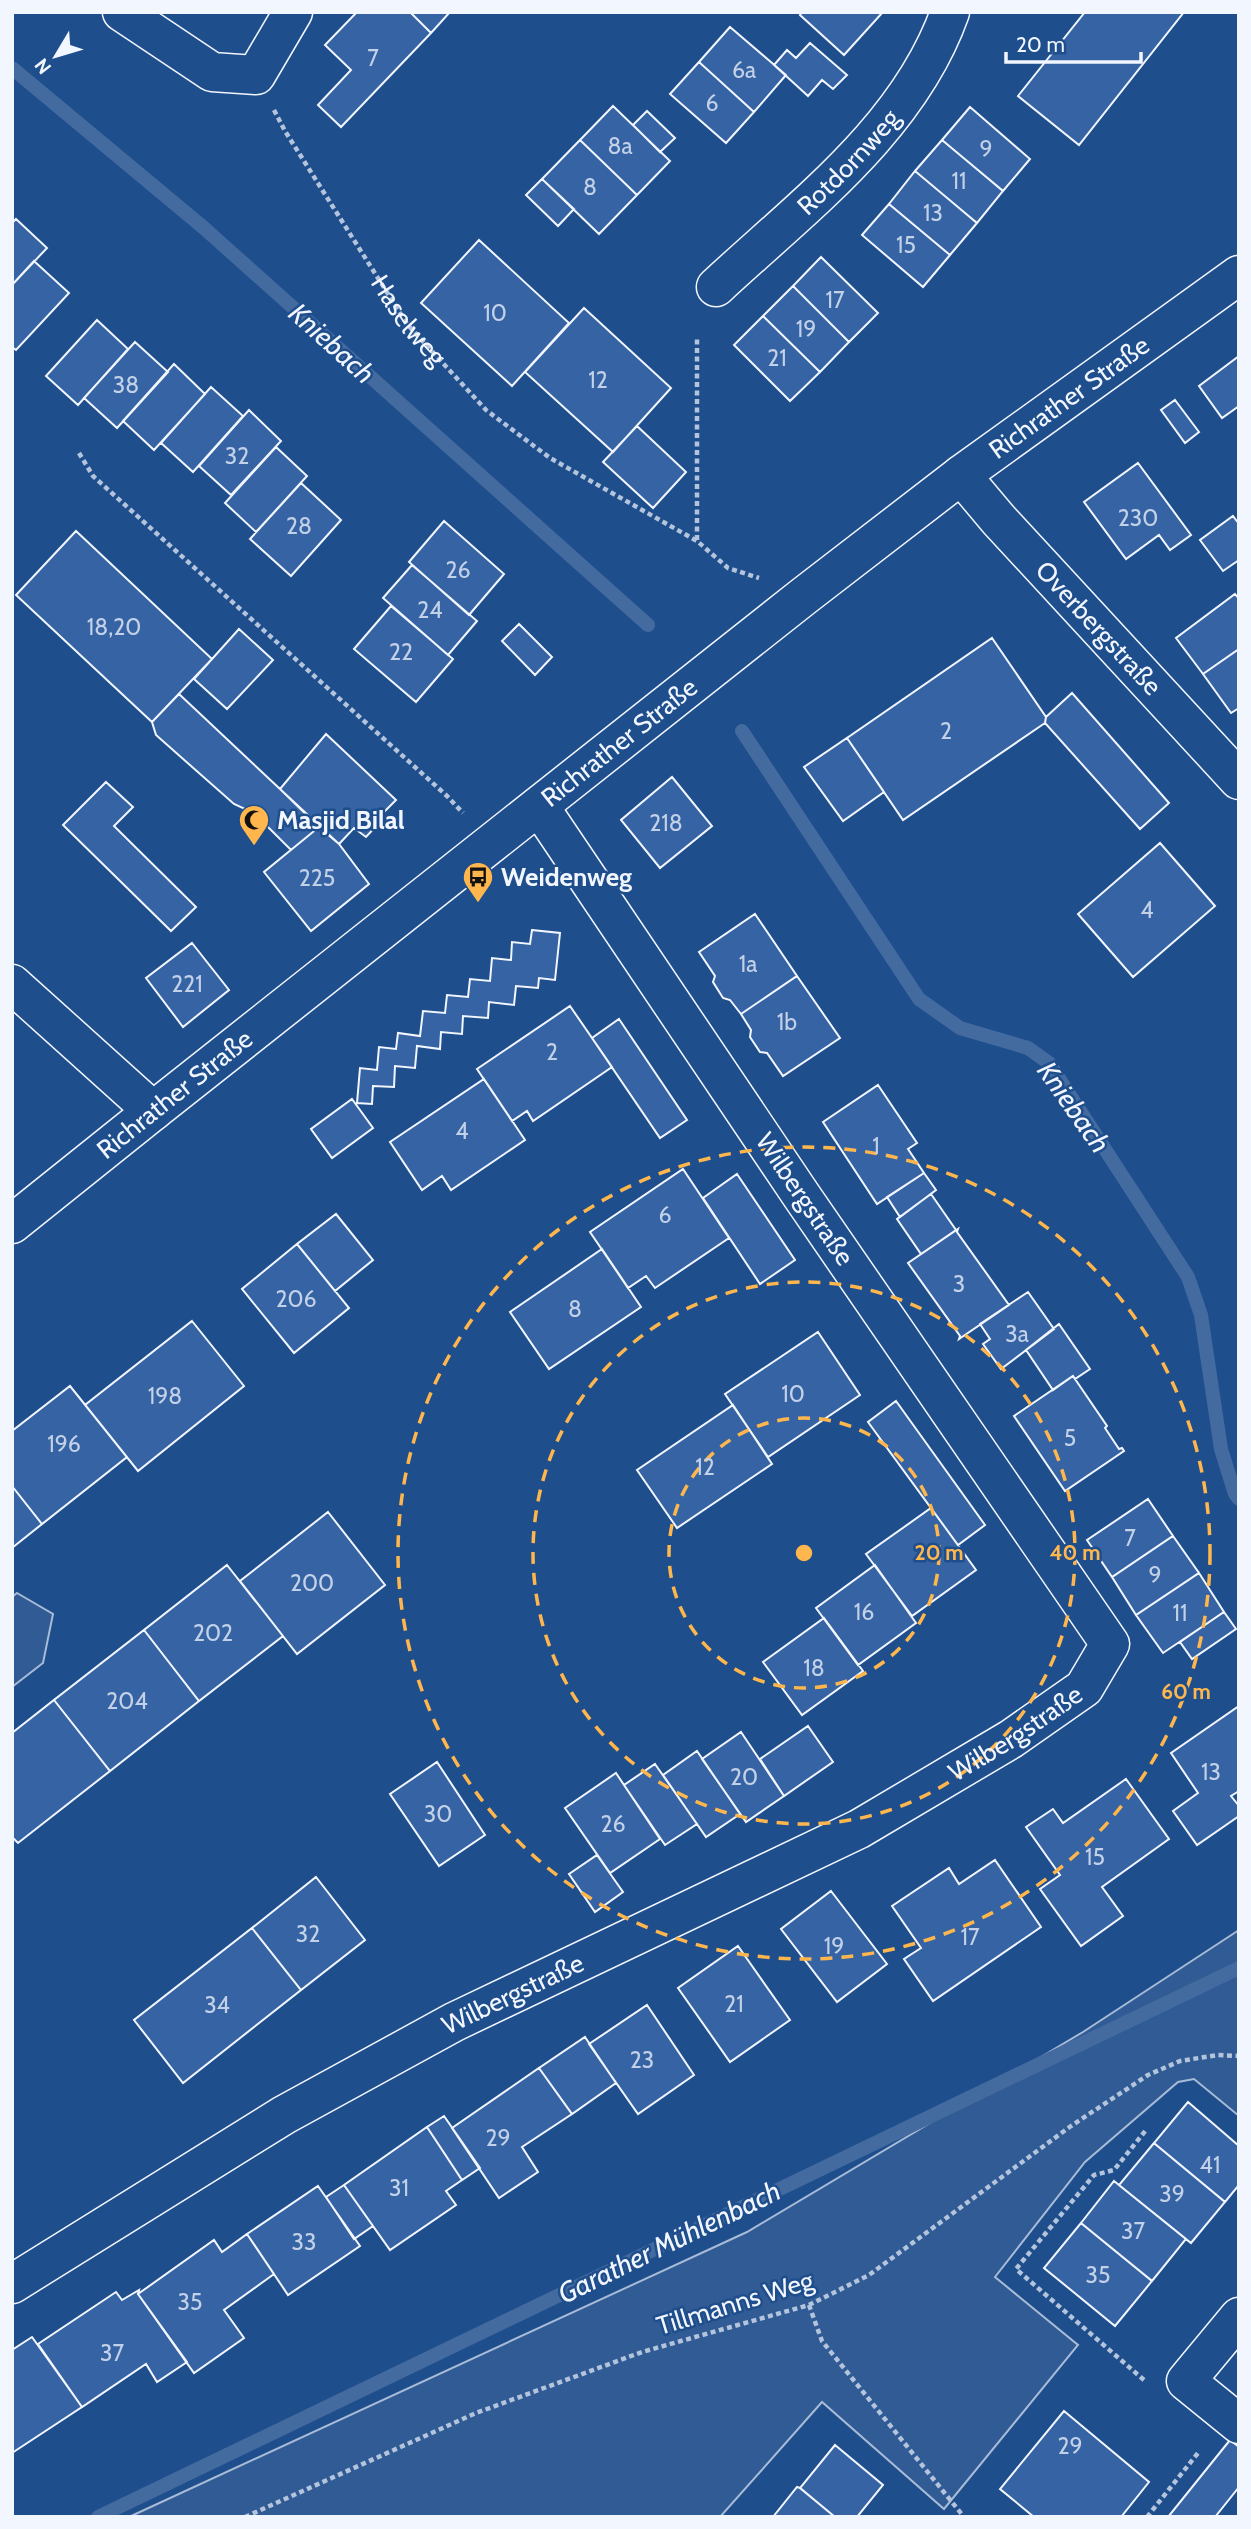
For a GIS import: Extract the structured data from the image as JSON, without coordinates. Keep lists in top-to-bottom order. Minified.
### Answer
{"streets":{"street":["Rotdornweg","Richrather Straße","Overbergstraße","Wilbergstraße"],"path":["Haselweg","Tillmanns Weg"]},"crossings":[["Richrather Straße","Overbergstraße"],["Richrather Straße","Wilbergstraße"]],"water":["Kniebach","Garather Mühlenbach"],"places":{"mosque":["Masjid Bilal"],"bus stop":["Weidenweg"]},"house_numbers":["7","6a","6","8a","9","11","8","13","15","17","10","19","21","12","38","32","230","28","26","24","18,20","22","2","218","225","4","1a","221","1b","2","4","1","6","3","206","8","3a","10","198","5","196","12","7","9","200","16","11","202","18","204","13","20","30","26","15","32","17","19","21","34","23","29","41","31","39","37","33","35","35","37","29"],"scale_bar":"20 m","north":"bottom left","rings":["20 m","40 m","60 m"]}
